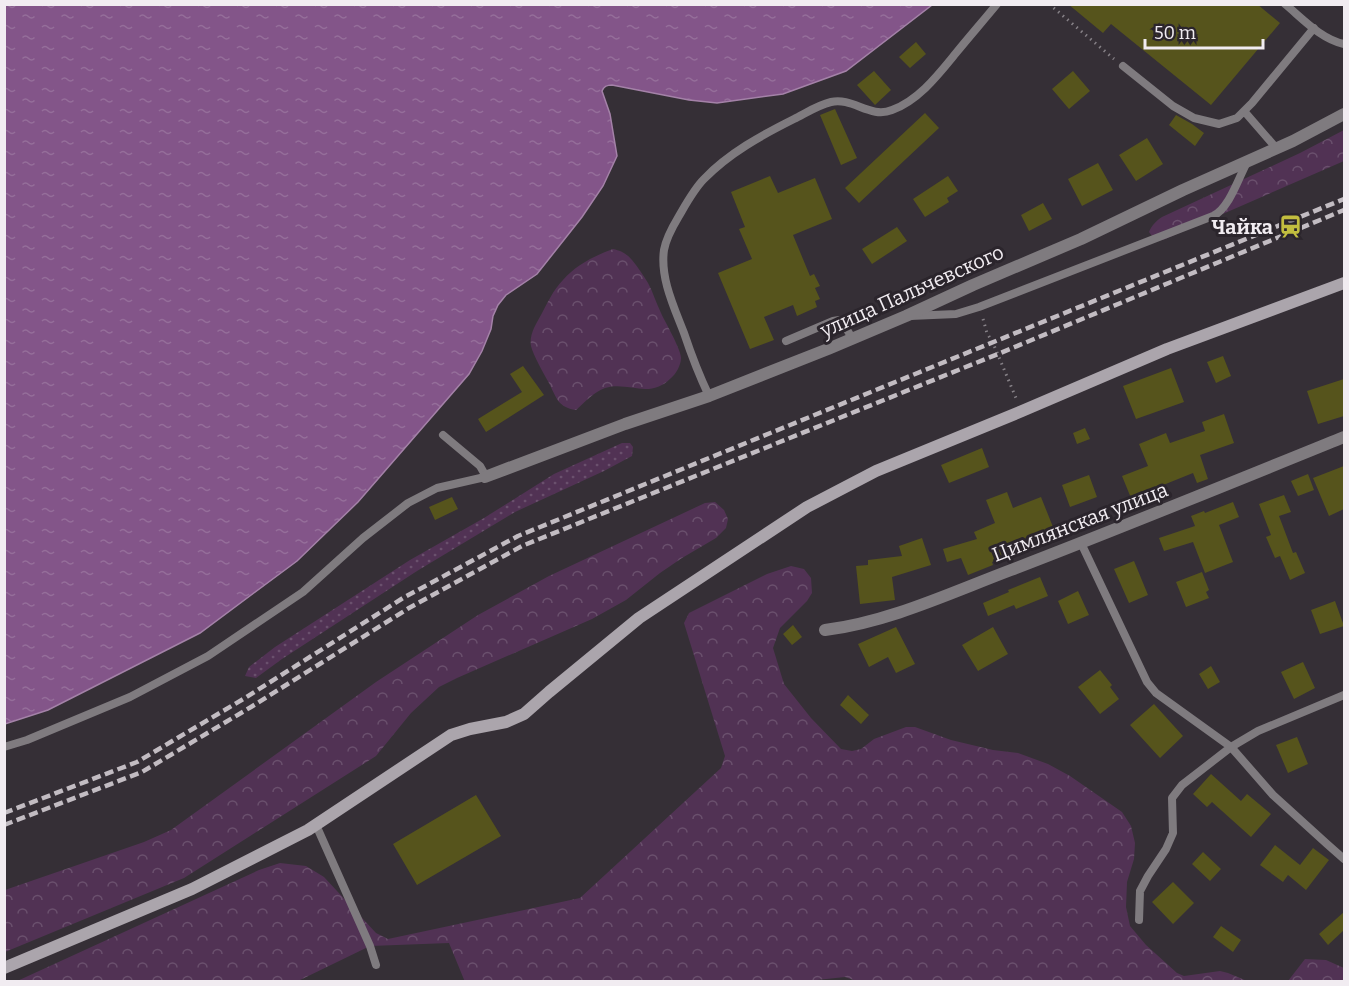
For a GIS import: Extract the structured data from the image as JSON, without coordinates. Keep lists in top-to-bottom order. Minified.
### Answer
{"streets":{"street":["улица Пальчевского","Цимлянская улица"]},"places":{"station":["Чайка"]},"scale_bar":"50 m"}
